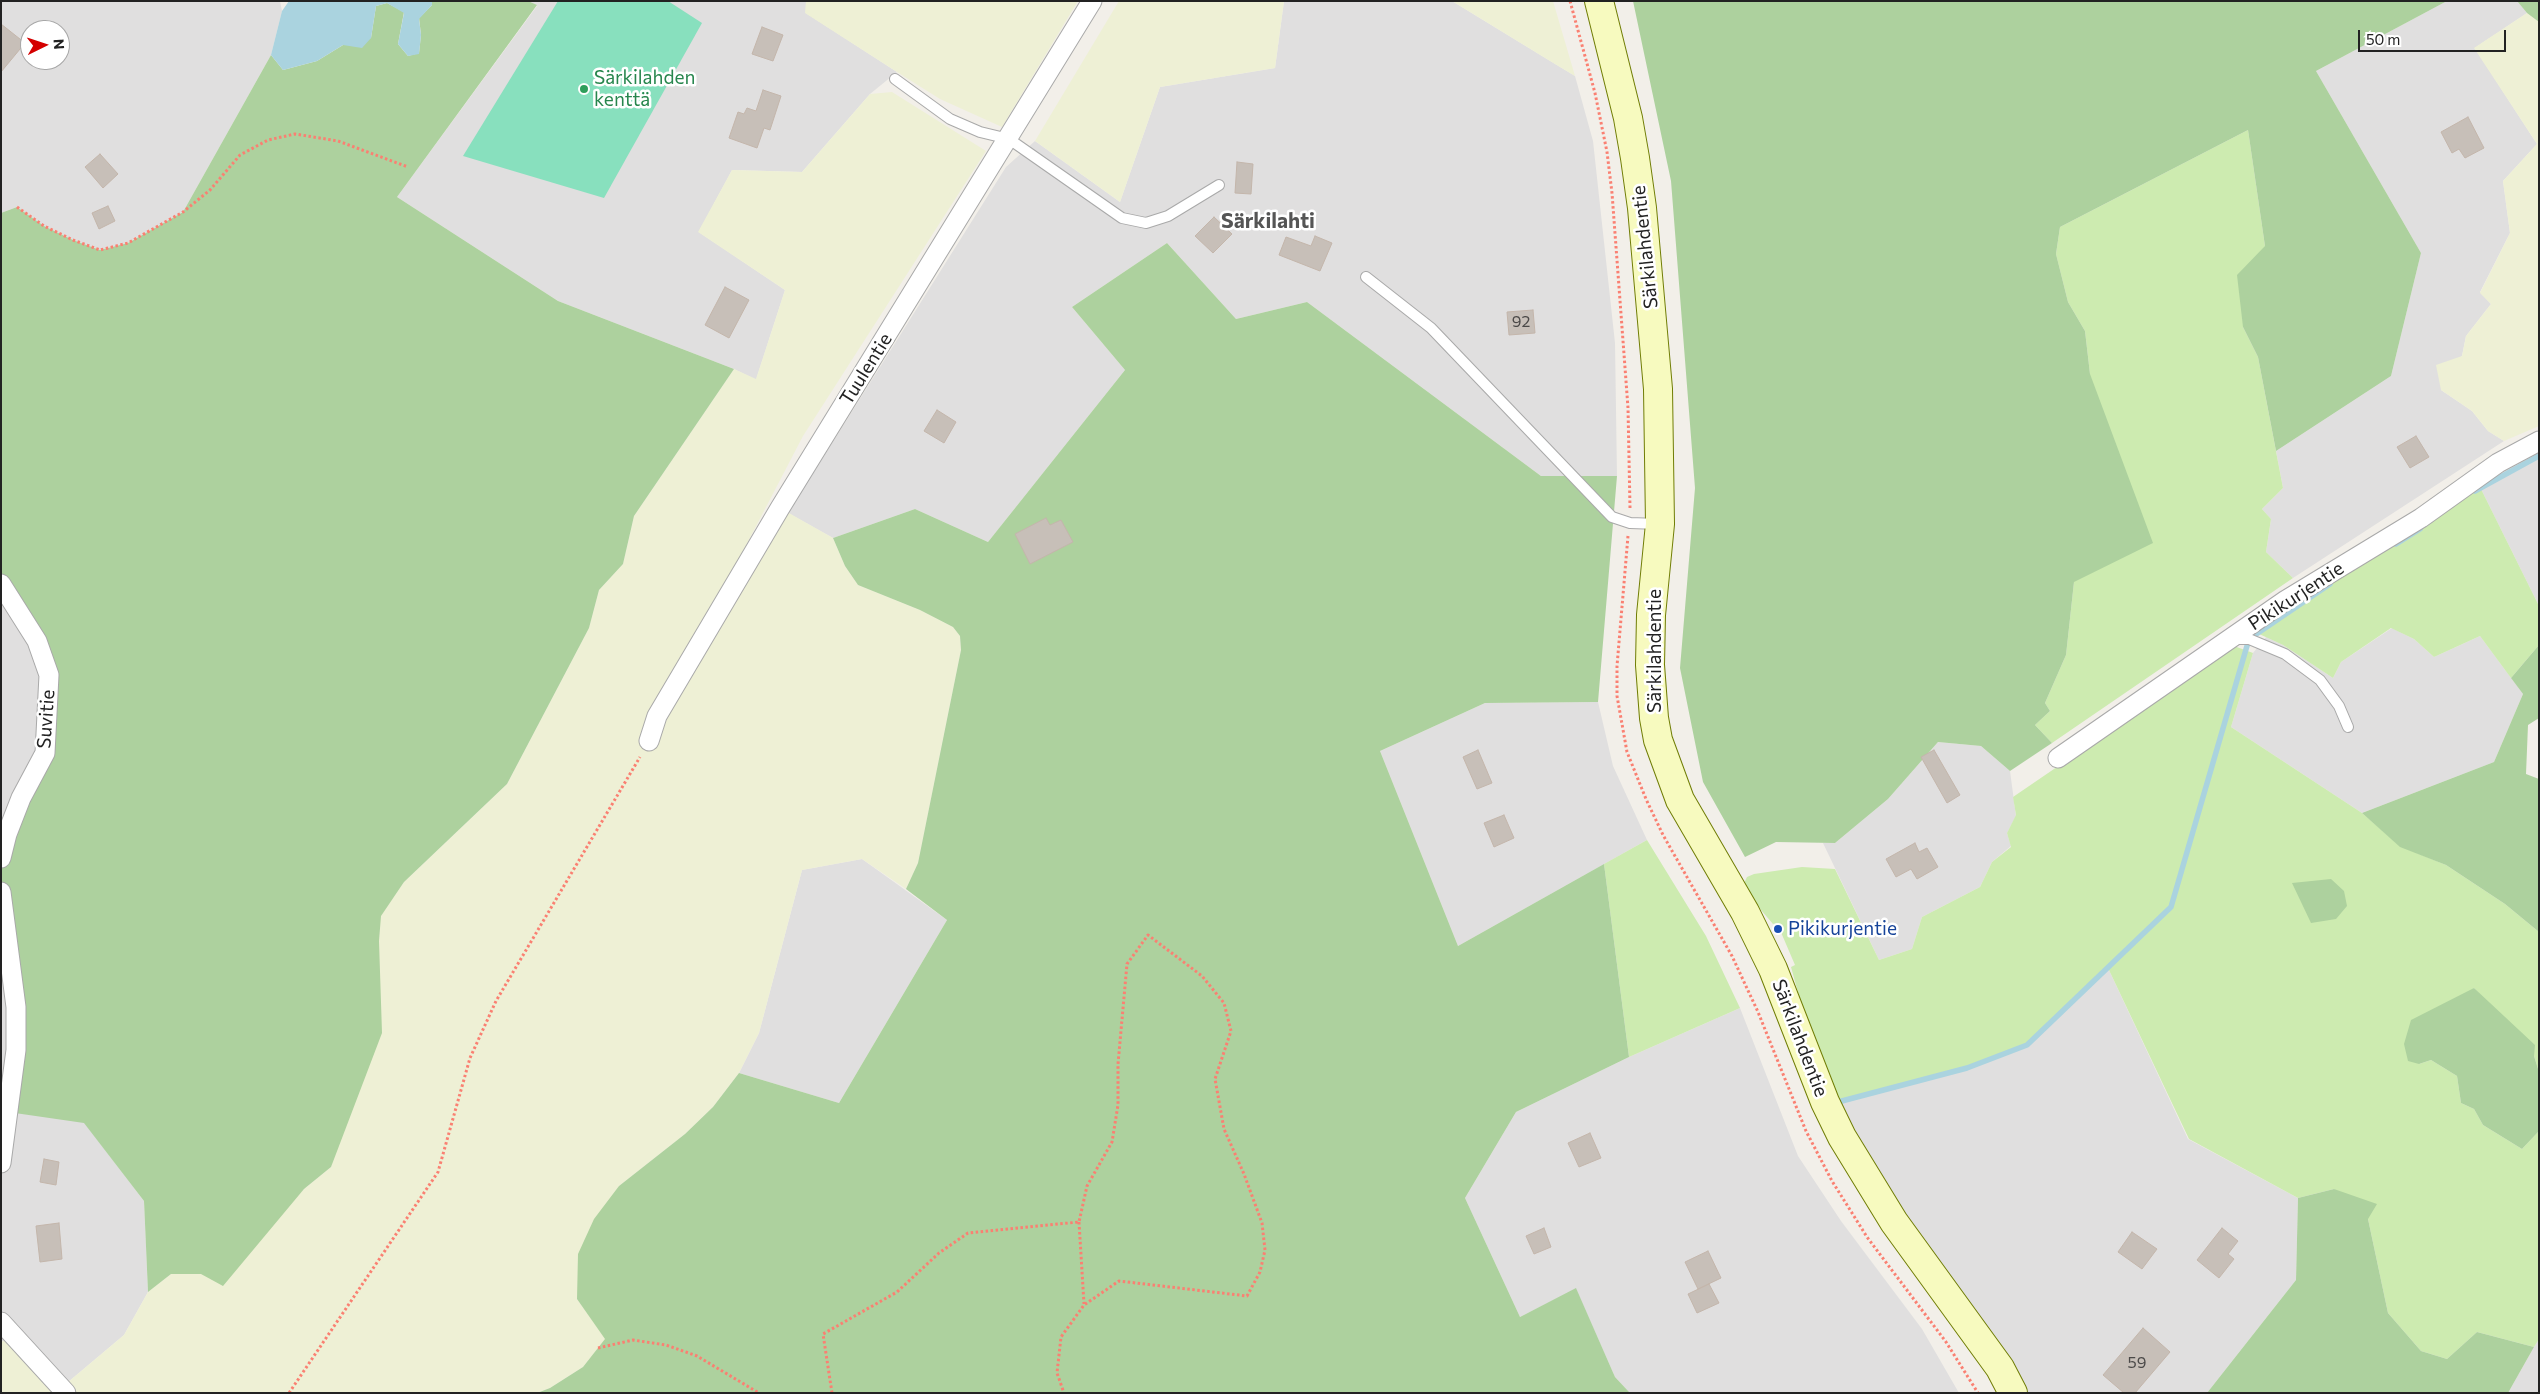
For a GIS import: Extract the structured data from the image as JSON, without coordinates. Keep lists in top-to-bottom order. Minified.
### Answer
{"streets":{"street":["Särkilahdentie","Tuulentie","Pikikurjentie","Suvitie"]},"districts":["Särkilahti"],"places":["Särkilahden kenttä","Pikikurjentie"],"house_numbers":["92","59"],"scale_bar":"50 m","north":"right"}
